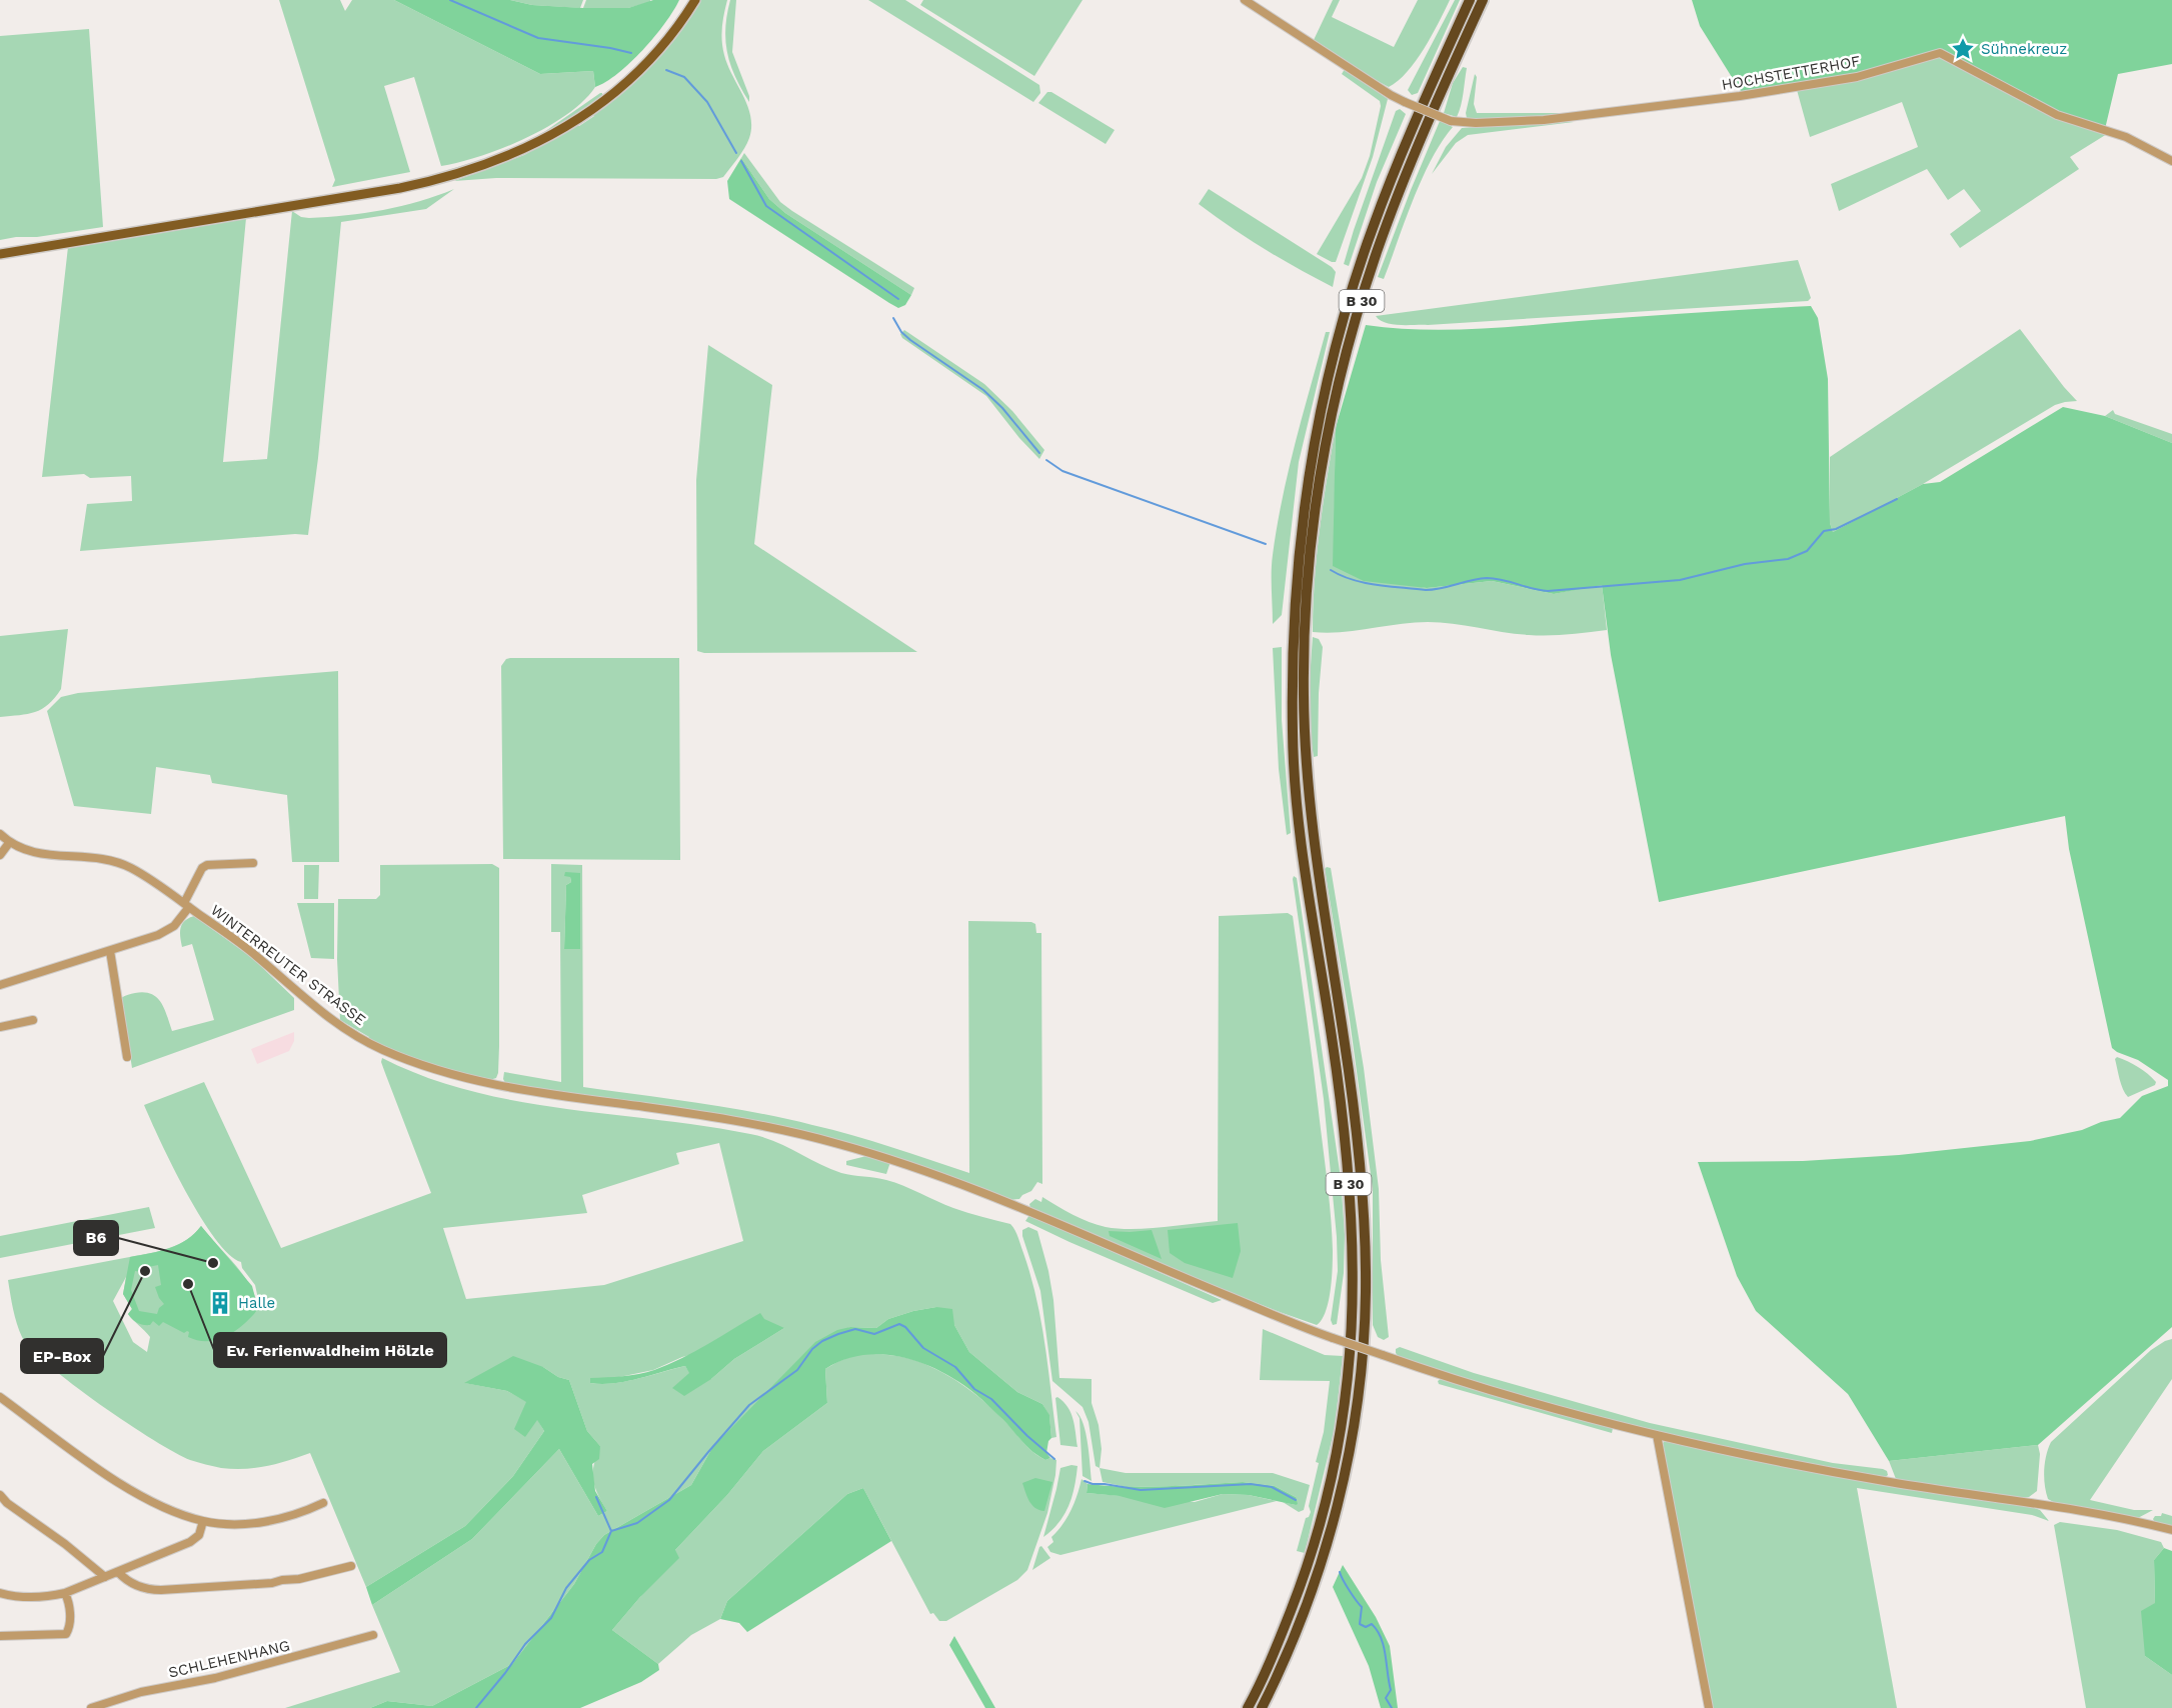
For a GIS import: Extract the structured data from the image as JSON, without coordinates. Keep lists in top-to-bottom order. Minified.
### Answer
{"streets":{"highway":["B 30"],"street":["HOCHSTETTERHOF","WINTERREUTER STRASSE","SCHLEHENHANG"]},"places":{"place":["Sühnekreuz"],"other":["B6","EP-Box","Ev. Ferienwaldheim Hölzle"],"building":["Halle"]}}
